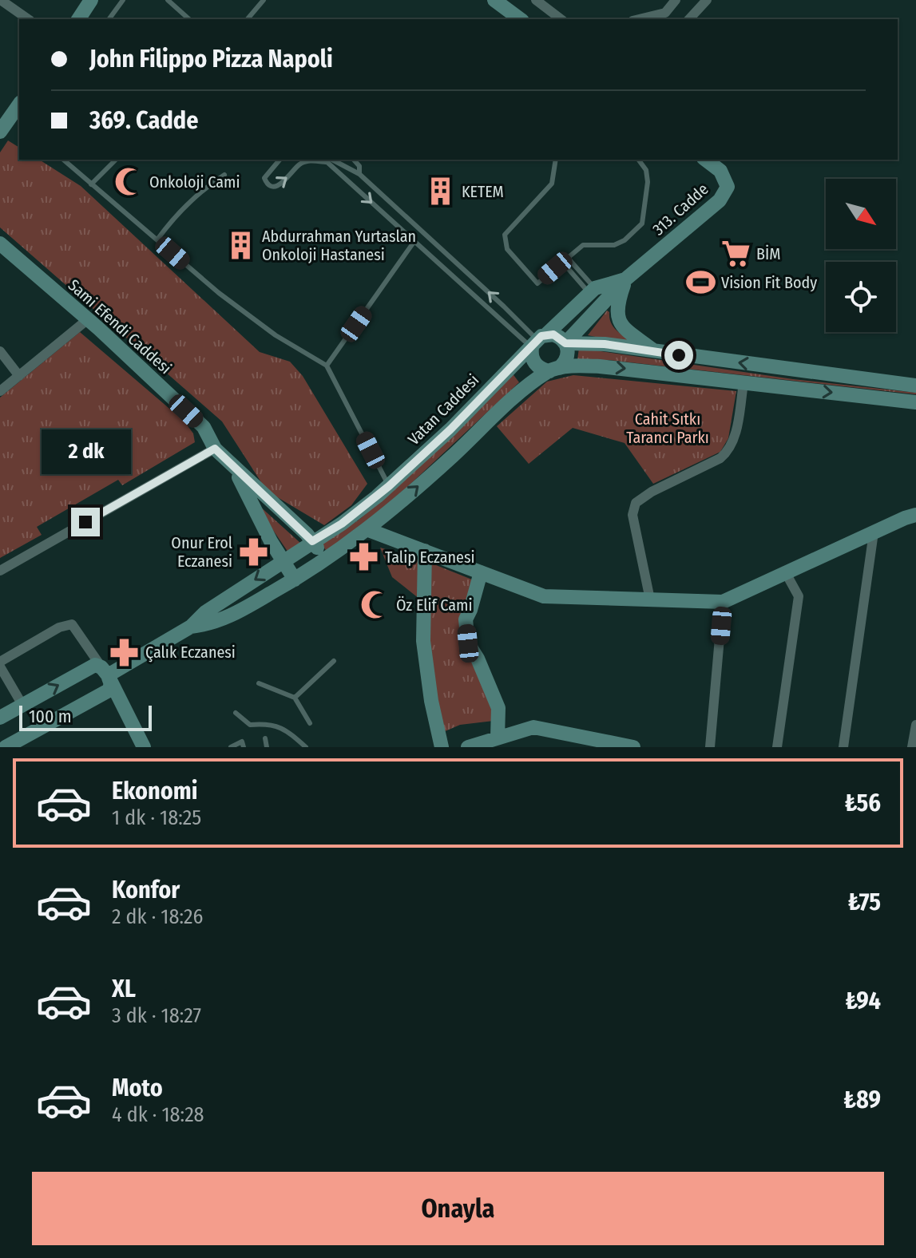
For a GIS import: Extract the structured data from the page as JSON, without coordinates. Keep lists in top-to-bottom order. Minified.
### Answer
{"streets":{"main road":["313. Cadde","Sami Efendi Caddesi","Vatan Caddesi"]},"crossings":[["313. Cadde","Vatan Caddesi"],["Sami Efendi Caddesi","Vatan Caddesi"]],"parks":["Cahit Sıtkı Tarancı Parkı"],"places":{"mosque":["Onkoloji Cami","Öz Elif Cami"],"building":["KETEM","Abdurrahman Yurtaslan Onkoloji Hastanesi"],"supermarket":["BİM"],"sports":["Vision Fit Body"],"pharmacy":["Onur Erol Eczanesi","Talip Eczanesi","Çalık Eczanesi"]},"scale_bar":"100 m","north":"bottom right","page":{"banner":["John Filippo Pizza Napoli","369. Cadde"],"bubble":"2 dk","scale":"100 m","list":[{"name":"Ekonomi","note":"1 dk · 18:25","value":"₺56"},{"name":"Konfor","note":"2 dk · 18:26","value":"₺75"},{"name":"XL","note":"3 dk · 18:27","value":"₺94"},{"name":"Moto","note":"4 dk · 18:28","value":"₺89"}],"buttons":"Onayla"}}
